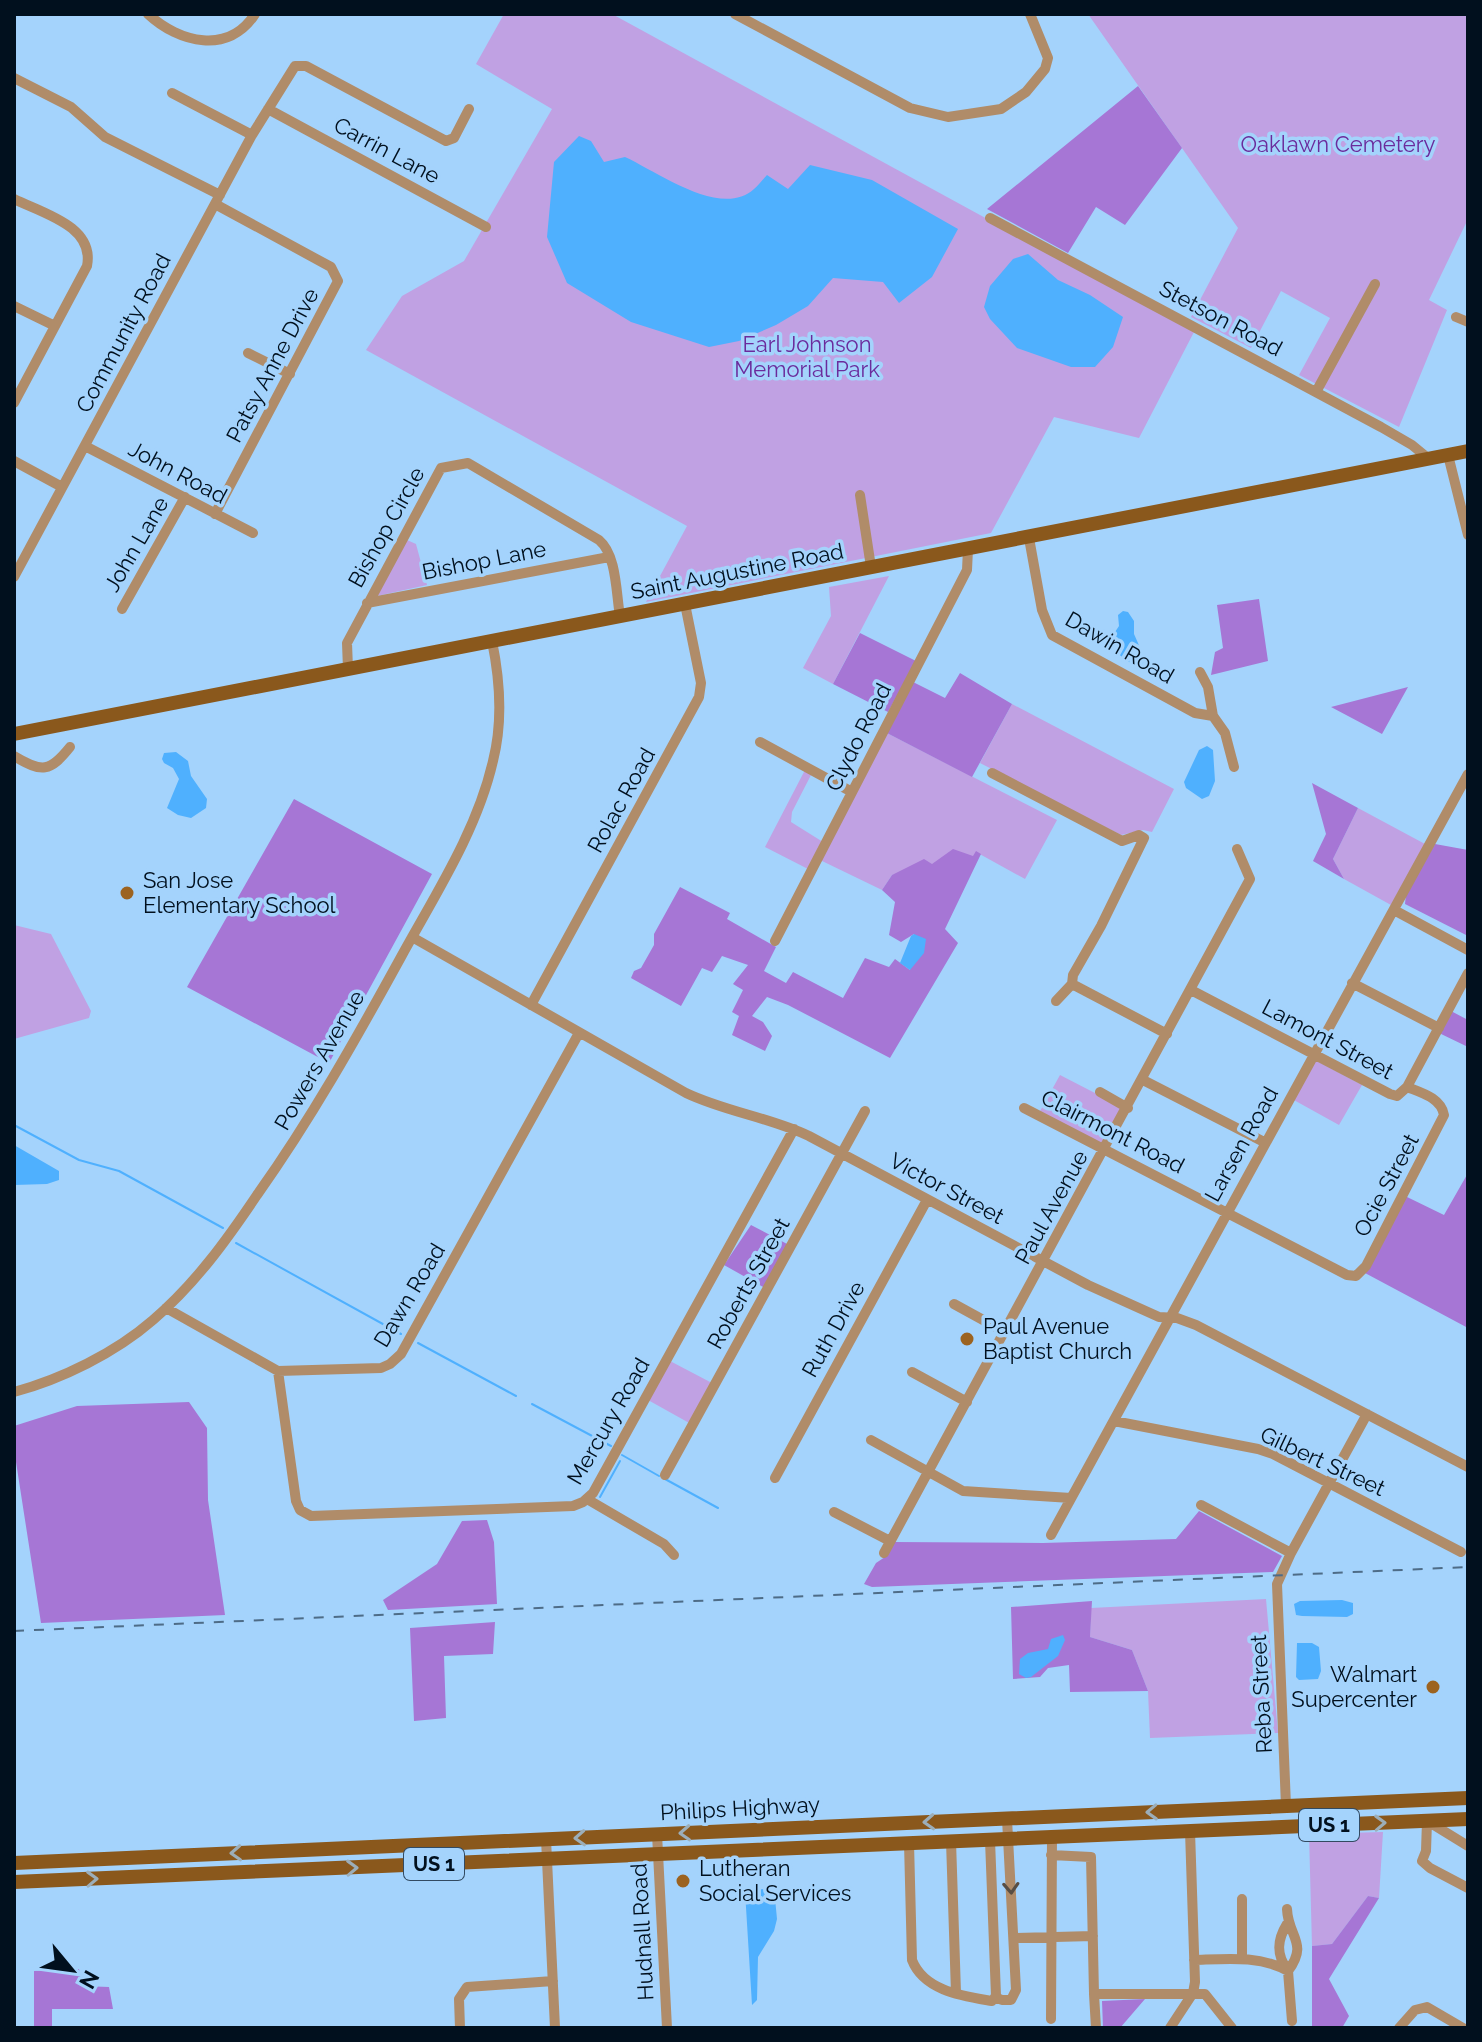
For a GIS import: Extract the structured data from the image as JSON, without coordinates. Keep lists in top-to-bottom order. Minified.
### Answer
{"streets":{"main road":["Saint Augustine Road","Philips Highway","US 1"],"street":["Carrin Lane","Stetson Road","Community Road","Patsy Anne Drive","John Road","Bishop Circle","John Lane","Bishop Lane","Dawin Road","Clydo Road","Rolac Road","Lamont Street","Powers Avenue","Clairmont Road","Larsen Road","Ocie Street","Victor Street","Paul Avenue","Roberts Street","Dawn Road","Ruth Drive","Mercury Road","Gilbert Street","Reba Street","Hudnall Road"]},"crossings":[["Carrin Lane","Community Road"],["Stetson Road","Saint Augustine Road"],["Community Road","Patsy Anne Drive"],["Community Road","John Road"],["Patsy Anne Drive","John Road"],["John Road","John Lane"],["Bishop Circle","Bishop Lane"],["Bishop Circle","Saint Augustine Road"],["Saint Augustine Road","Dawin Road"],["Saint Augustine Road","Clydo Road"],["Saint Augustine Road","Rolac Road"],["Saint Augustine Road","Powers Avenue"],["Rolac Road","Victor Street"],["Lamont Street","Larsen Road"],["Lamont Street","Ocie Street"],["Lamont Street","Paul Avenue"],["Powers Avenue","Victor Street"],["Clairmont Road","Larsen Road"],["Clairmont Road","Ocie Street"],["Clairmont Road","Paul Avenue"],["Larsen Road","Victor Street"],["Larsen Road","Gilbert Street"],["Victor Street","Paul Avenue"],["Victor Street","Roberts Street"],["Victor Street","Dawn Road"],["Victor Street","Ruth Drive"],["Victor Street","Mercury Road"],["Dawn Road","Mercury Road"],["Reba Street","Philips Highway"],["Philips Highway","Hudnall Road"]],"parks":["Oaklawn Cemetery","Earl Johnson Memorial Park"],"places":["San Jose Elementary School","Paul Avenue Baptist Church","Walmart Supercenter","Lutheran Social Services"],"north":"bottom right"}
